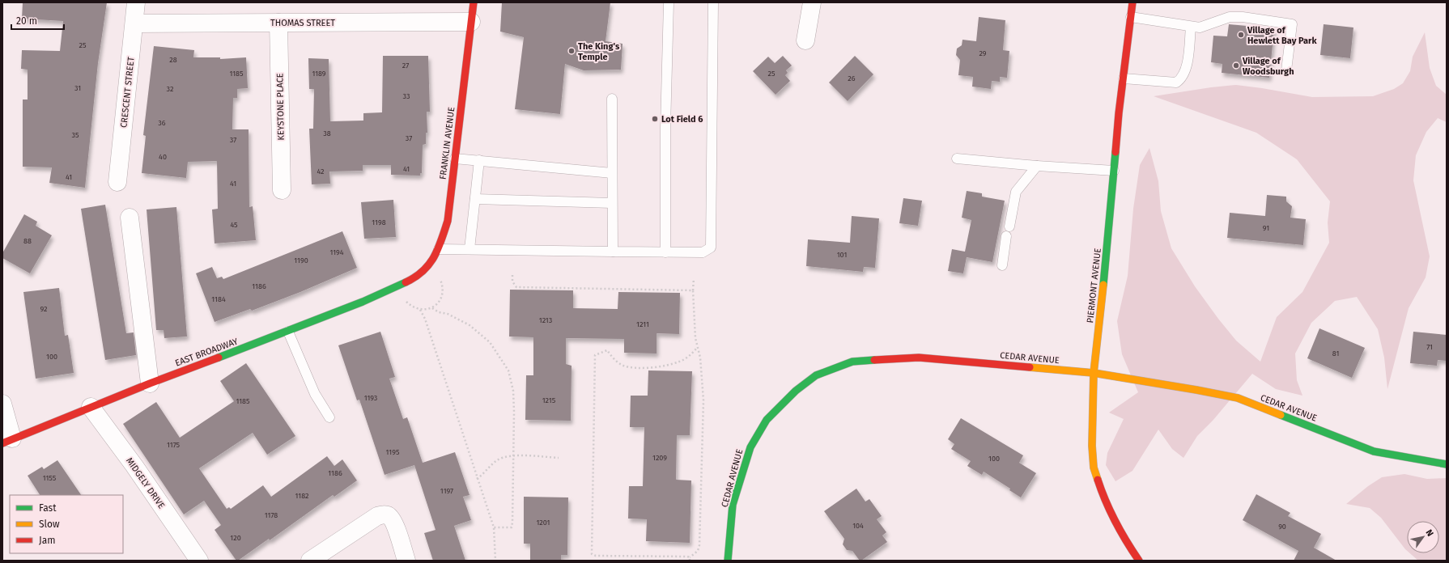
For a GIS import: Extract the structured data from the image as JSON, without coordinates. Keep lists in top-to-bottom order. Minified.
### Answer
{"streets":{"street":["THOMAS STREET","CRESCENT STREET","KEYSTONE PLACE","FRANKLIN AVENUE","PIERMONT AVENUE","EAST BROADWAY","CEDAR AVENUE","MIDGELY DRIVE"]},"crossings":[["THOMAS STREET","CRESCENT STREET"],["THOMAS STREET","KEYSTONE PLACE"],["THOMAS STREET","FRANKLIN AVENUE"],["FRANKLIN AVENUE","EAST BROADWAY"],["PIERMONT AVENUE","CEDAR AVENUE"],["EAST BROADWAY","MIDGELY DRIVE"]],"places":["Village of Hewlett Bay Park","The King's Temple","Village of Woodsburgh","Lot Field 6"],"house_numbers":["25","29","28","27","1185","1189","25","26","31","32","33","36","38","35","37","37","40","41","42","41","41","1198","45","91","88","1194","101","1190","1186","1184","92","1213","1211","71","81","100","1193","1215","1185","1175","1195","1209","100","1186","1155","1197","1182","1178","1201","104","90","120"],"legend":["Fast","Slow","Jam"],"scale_bar":"20 m","north":"top right"}
